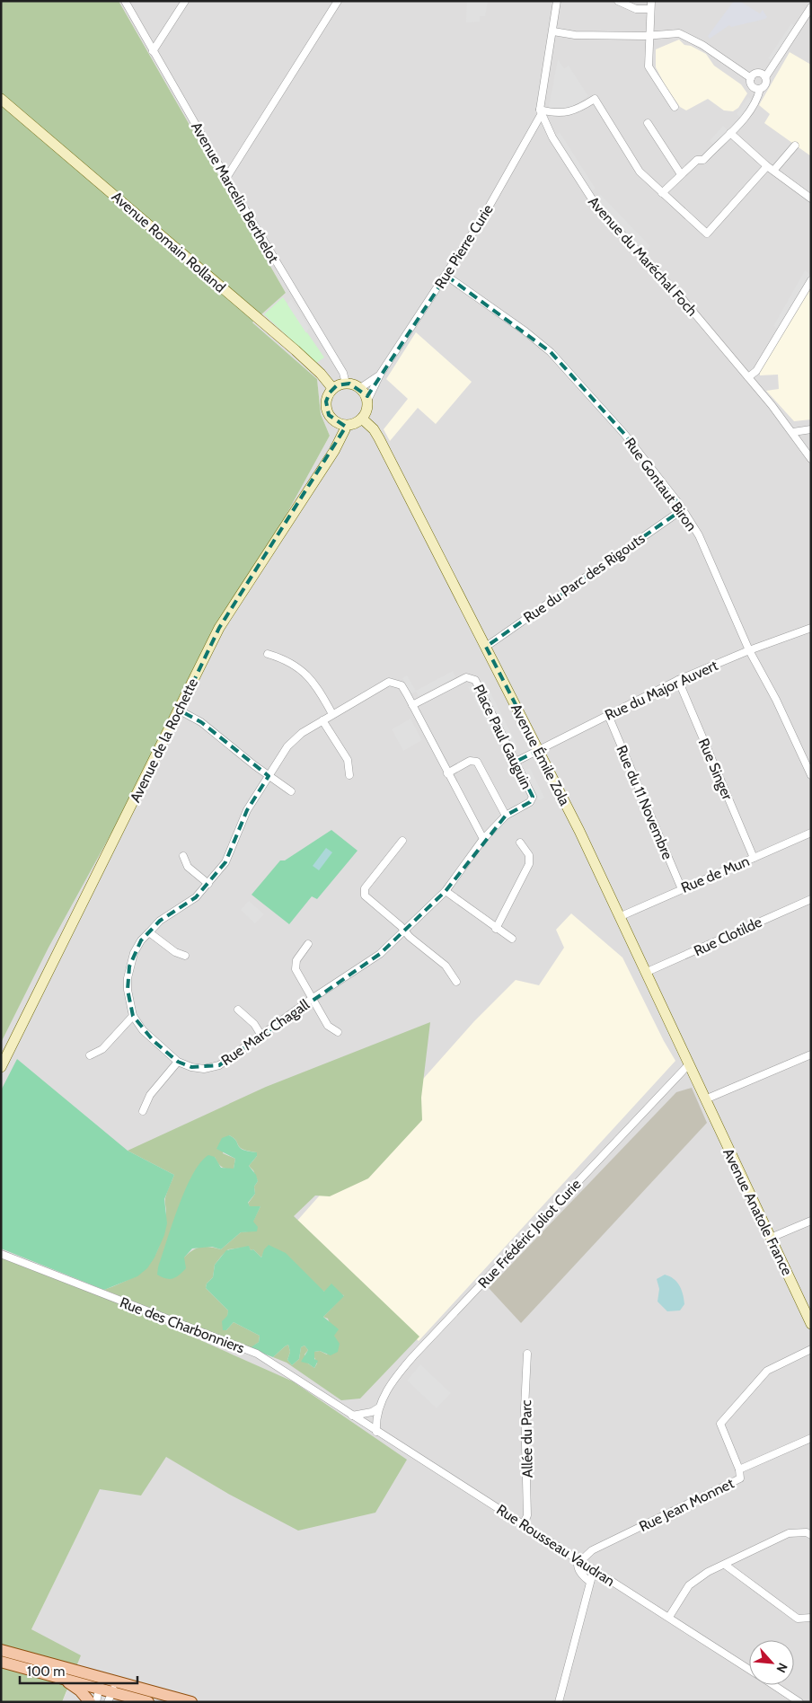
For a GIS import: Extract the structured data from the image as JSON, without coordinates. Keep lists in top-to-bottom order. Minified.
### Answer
{"streets":{"main road":["Avenue Romain Rolland","Avenue de la Rochette","Avenue Émile Zola","Avenue Anatole France"],"street":["Avenue Marcelin Berthelot","Rue Pierre Curie","Avenue du Maréchal Foch","Rue Gontaut Biron","Rue du Parc des Rigouts","Rue du Major Auvert","Place Paul Gauguin","Rue Singer","Rue du 11 Novembre","Rue de Mun","Rue Clotilde","Rue Marc Chagall","Rue Frédéric Joliot Curie","Rue des Charbonniers","Allée du Parc","Rue Jean Monnet","Rue Rousseau Vaudran"]},"crossings":[["Avenue Marcelin Berthelot","Avenue Romain Rolland"],["Avenue Marcelin Berthelot","Rue Pierre Curie"],["Avenue Marcelin Berthelot","Avenue de la Rochette"],["Avenue Marcelin Berthelot","Avenue Émile Zola"],["Avenue Romain Rolland","Rue Pierre Curie"],["Avenue Romain Rolland","Avenue de la Rochette"],["Avenue Romain Rolland","Avenue Émile Zola"],["Rue Pierre Curie","Avenue du Maréchal Foch"],["Rue Pierre Curie","Rue Gontaut Biron"],["Rue Pierre Curie","Avenue de la Rochette"],["Rue Pierre Curie","Avenue Émile Zola"],["Rue Gontaut Biron","Rue du Parc des Rigouts"],["Rue Gontaut Biron","Rue du Major Auvert"],["Rue du Parc des Rigouts","Avenue Émile Zola"],["Rue du Major Auvert","Place Paul Gauguin"],["Rue du Major Auvert","Avenue Émile Zola"],["Rue du Major Auvert","Rue Singer"],["Rue du Major Auvert","Rue du 11 Novembre"],["Place Paul Gauguin","Rue Marc Chagall"],["Avenue de la Rochette","Avenue Émile Zola"],["Avenue Émile Zola","Rue de Mun"],["Avenue Émile Zola","Rue Clotilde"],["Avenue Émile Zola","Avenue Anatole France"],["Avenue Émile Zola","Rue Frédéric Joliot Curie"],["Rue Singer","Rue de Mun"],["Rue du 11 Novembre","Rue de Mun"],["Rue Frédéric Joliot Curie","Rue Rousseau Vaudran"],["Rue des Charbonniers","Rue Rousseau Vaudran"],["Allée du Parc","Rue Rousseau Vaudran"],["Rue Jean Monnet","Rue Rousseau Vaudran"]],"scale_bar":"100 m","north":"bottom right"}
